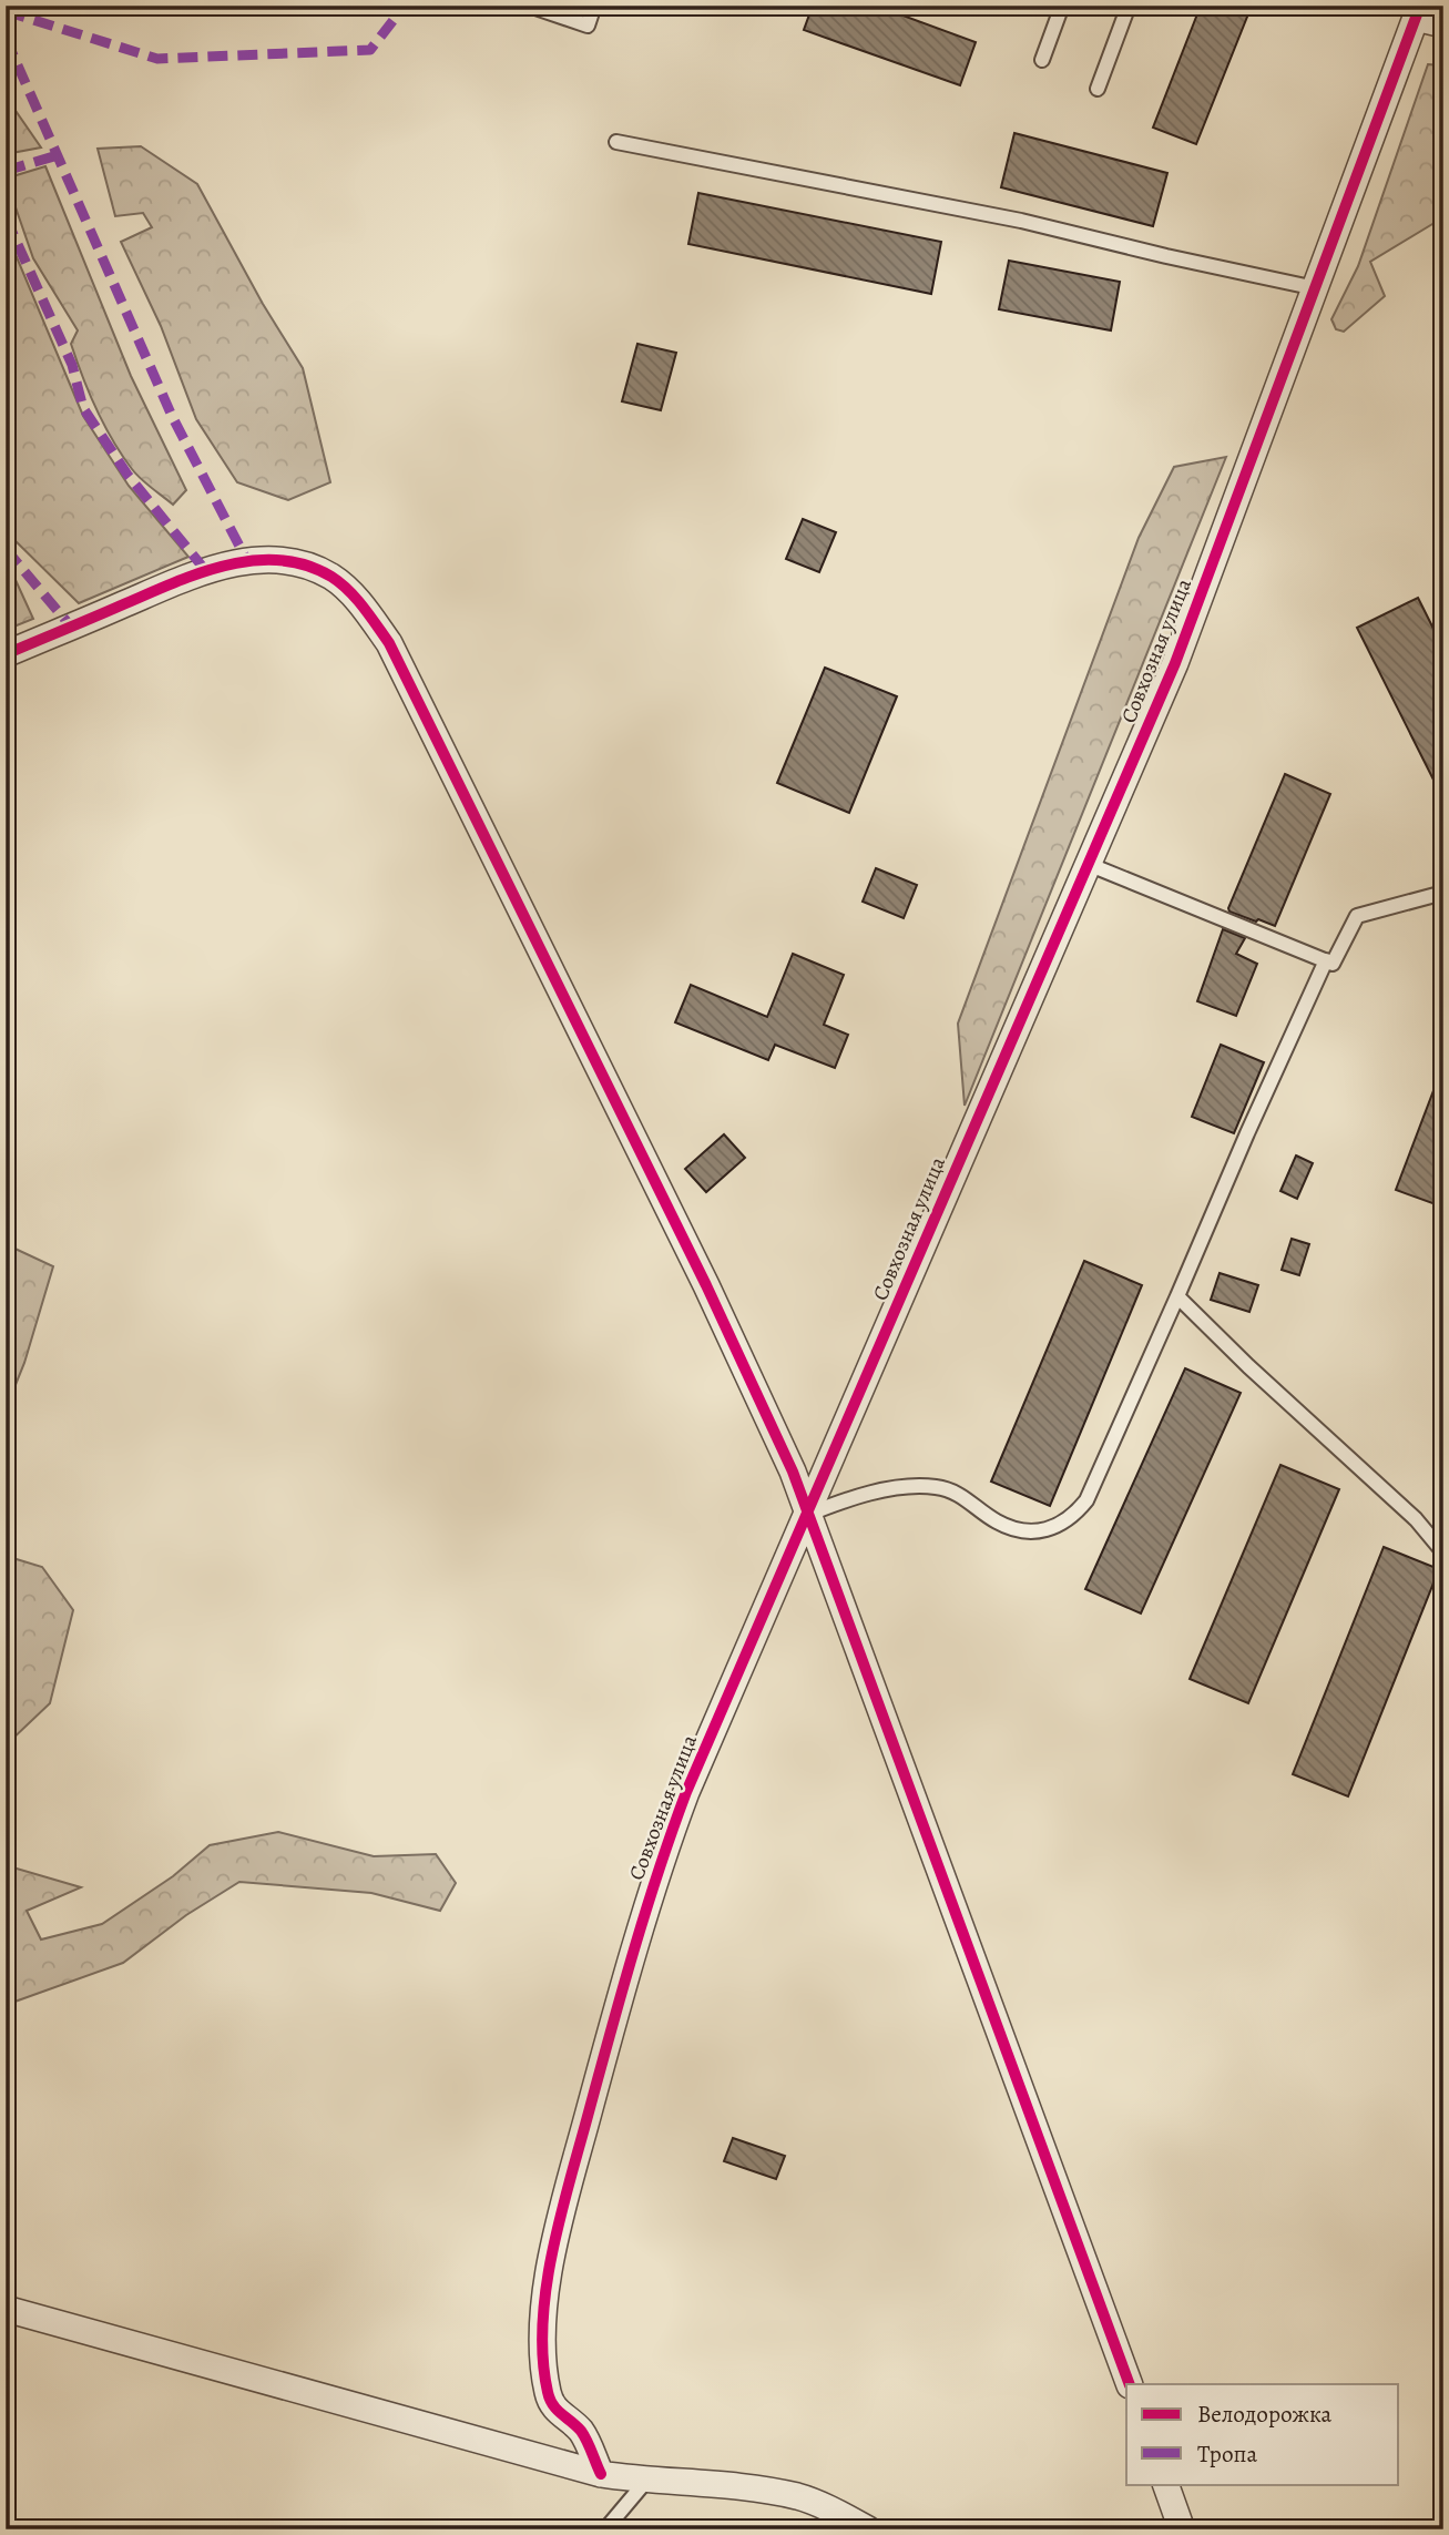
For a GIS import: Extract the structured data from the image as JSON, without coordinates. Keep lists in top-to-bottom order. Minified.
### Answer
{"streets":{"street":["Совхозная улица"]},"legend":["Велодорожка","Тропа"]}
